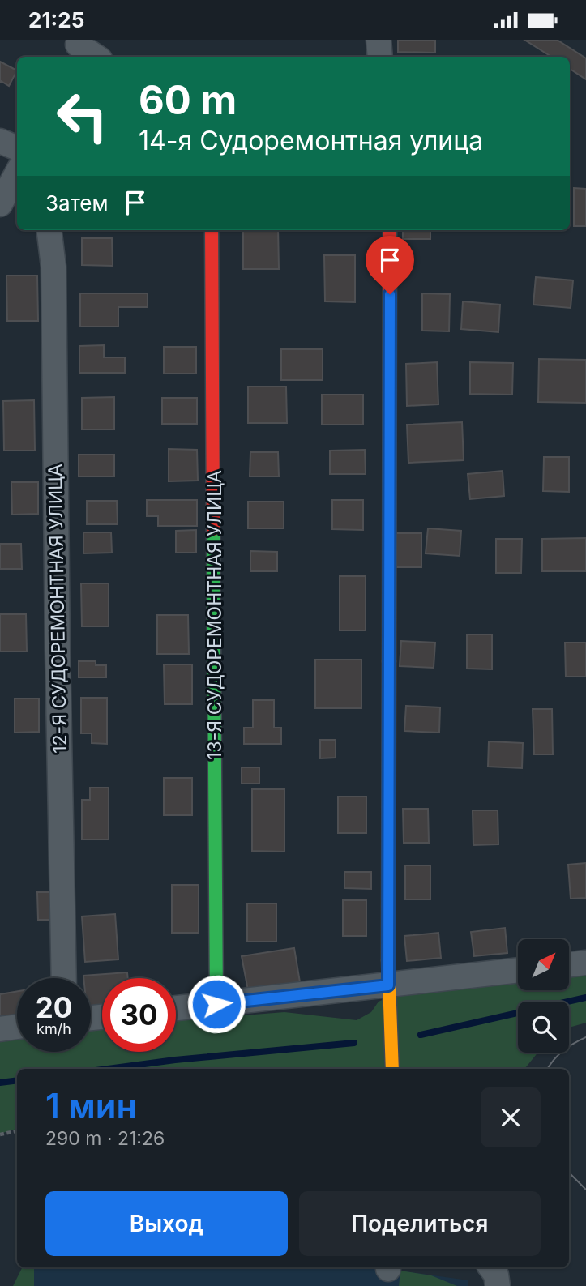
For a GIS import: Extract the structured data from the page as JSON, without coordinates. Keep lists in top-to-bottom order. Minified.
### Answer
{"streets":{"street":["12-Я СУДОРЕМОНТНАЯ УЛИЦА","13-Я СУДОРЕМОНТНАЯ УЛИЦА"]},"north":"top right","page":{"status":"21:25","turn":["60 m","14-я Судоремонтная улица"],"then":"Затем","speed":"20 km/h","limit":"30","heading":["1 мин","290 m · 21:26"],"buttons":["Выход","Поделиться"]}}
